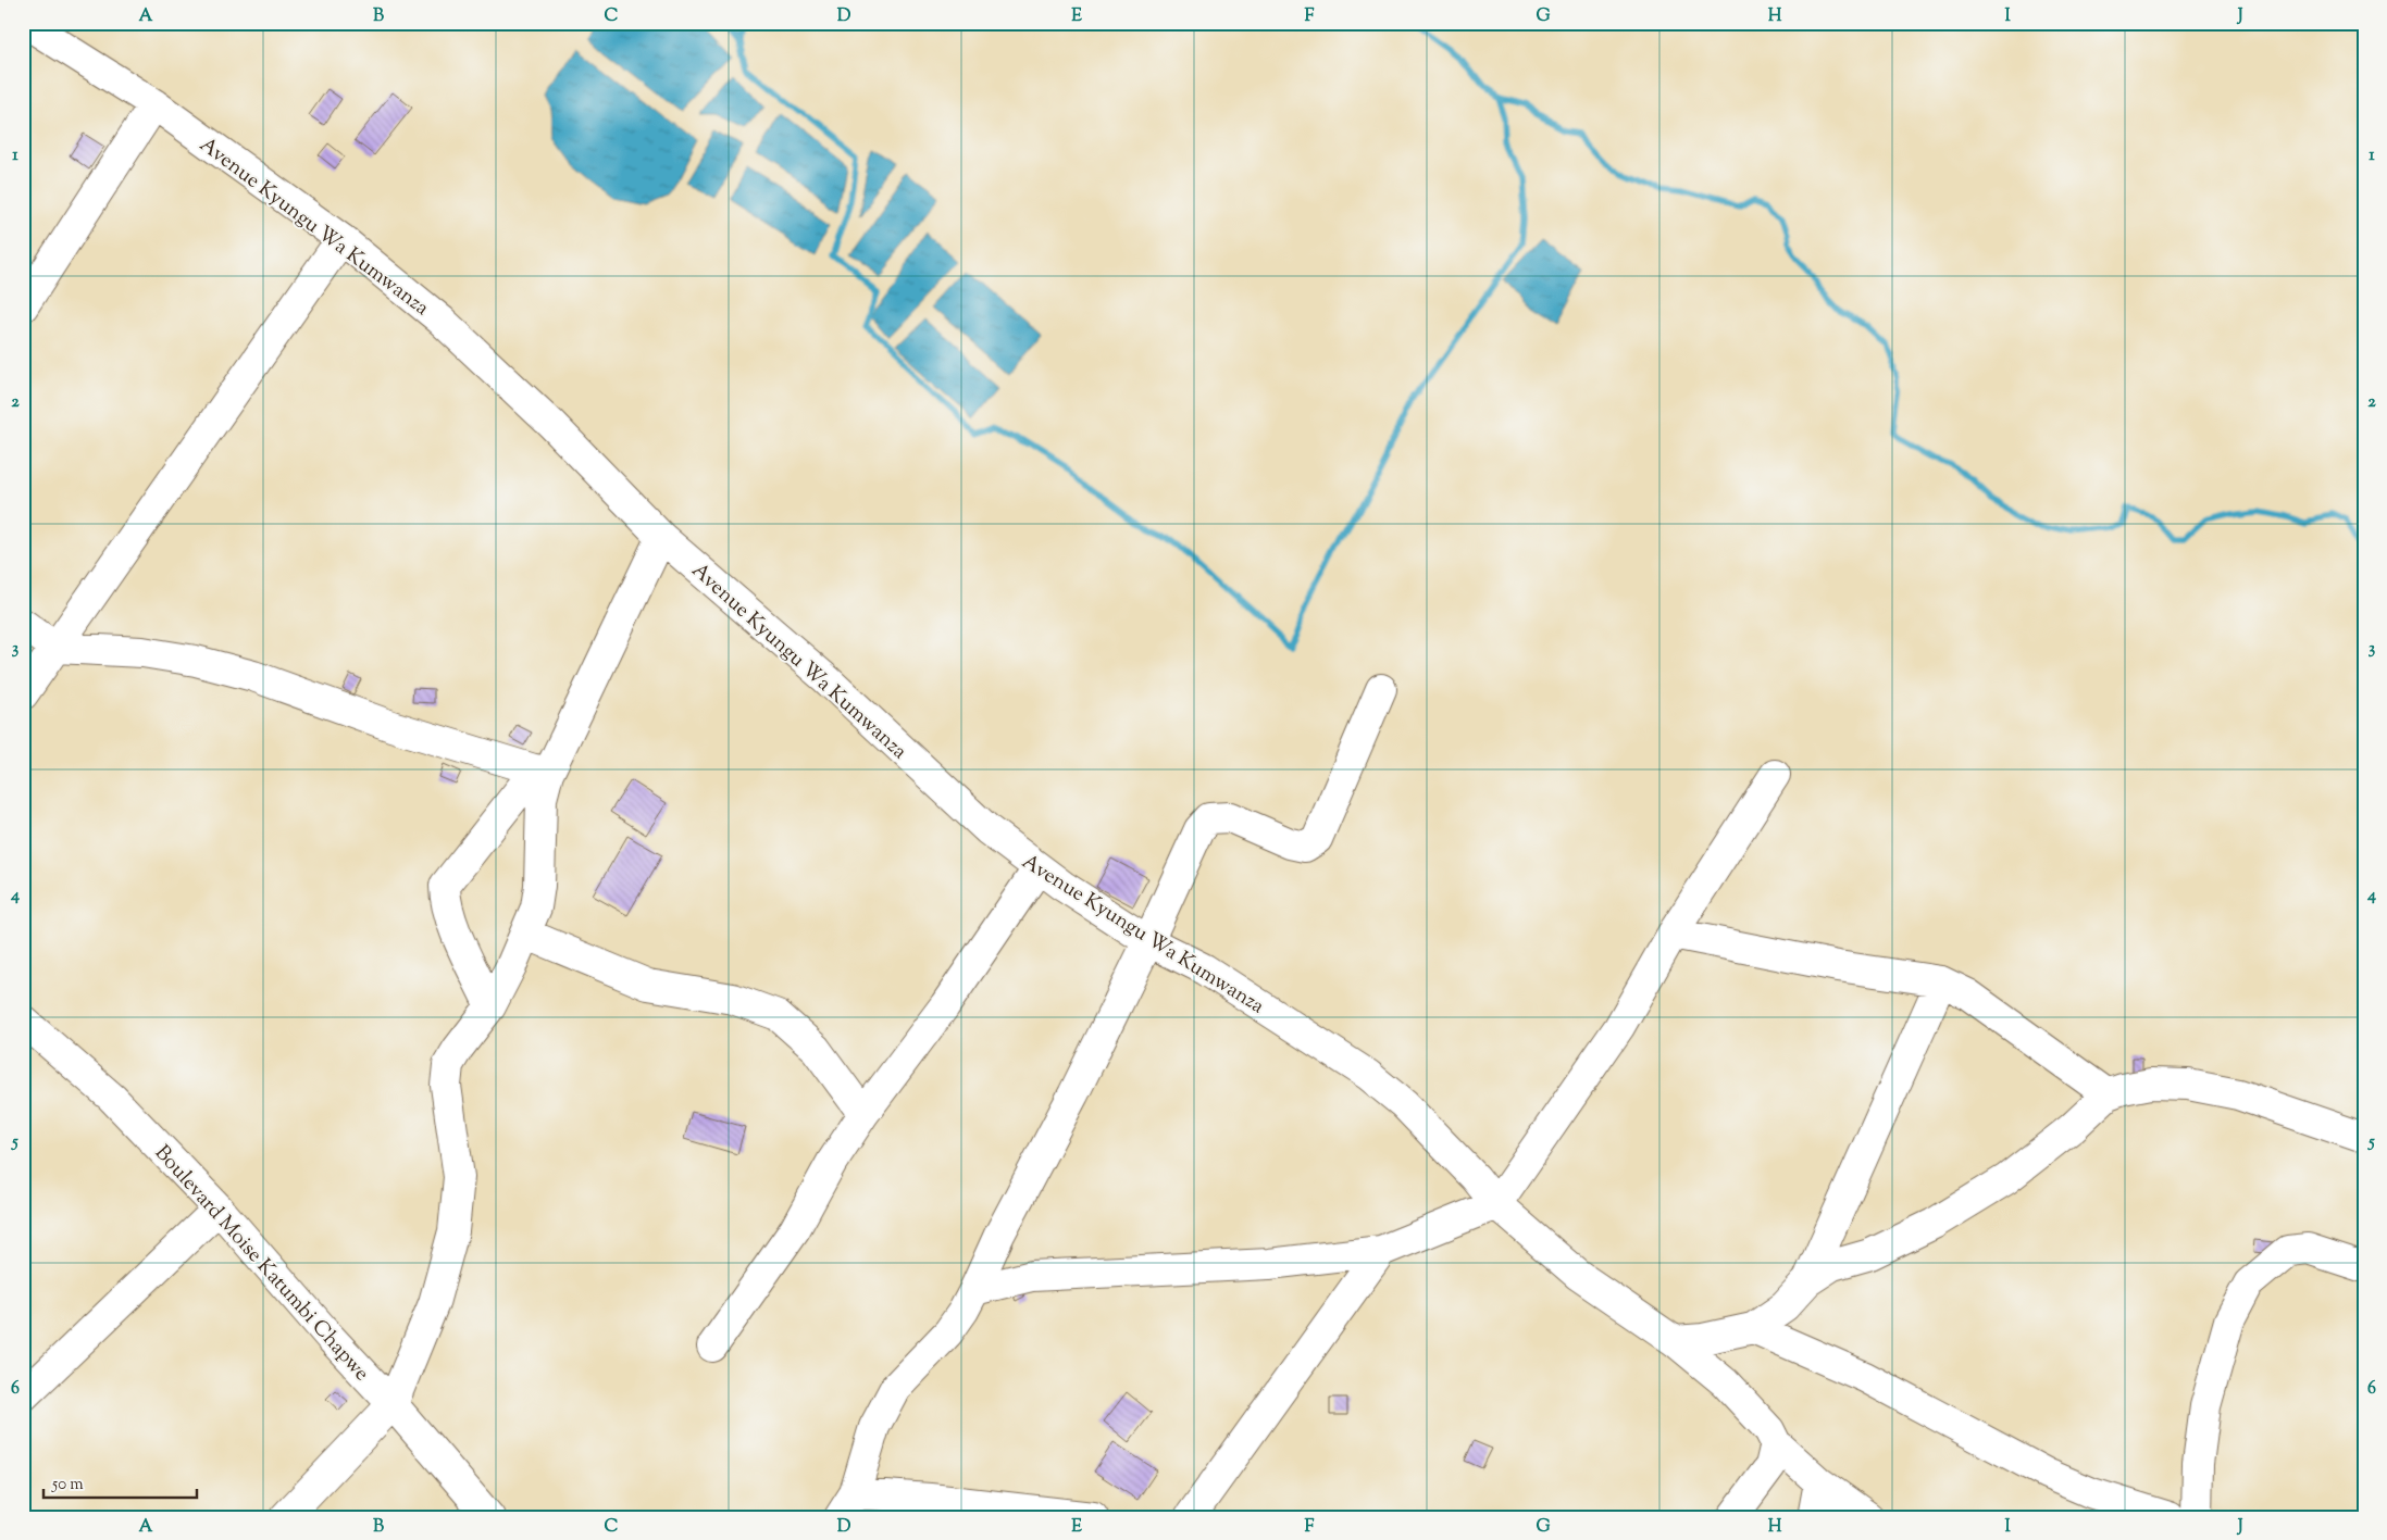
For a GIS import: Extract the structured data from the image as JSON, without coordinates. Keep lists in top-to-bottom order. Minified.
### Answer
{"streets":{"street":["Avenue Kyungu Wa Kumwanza","Boulevard Moise Katumbi Chapwe"]},"scale_bar":"50 m","grid":{"columns":["A","B","C","D","E","F","G","H","I","J"],"rows":["1","2","3","4","5","6"]}}
